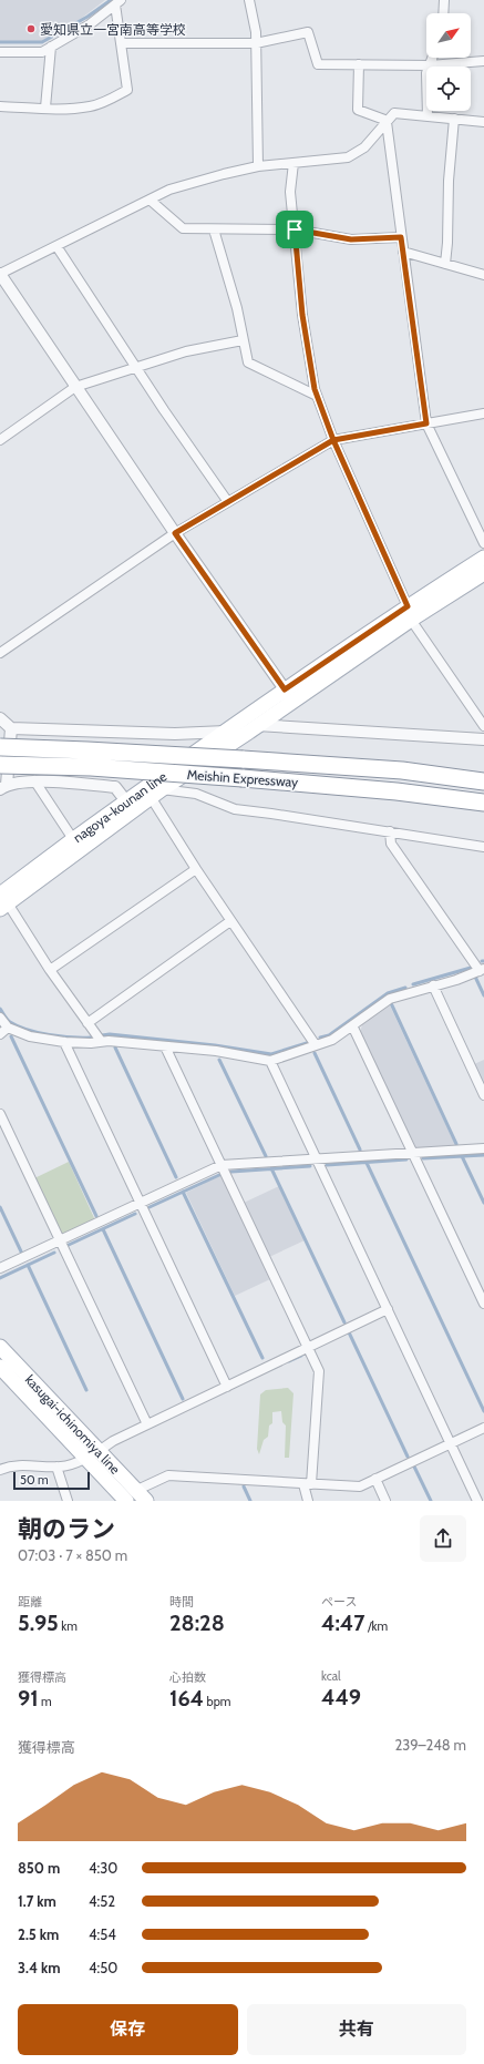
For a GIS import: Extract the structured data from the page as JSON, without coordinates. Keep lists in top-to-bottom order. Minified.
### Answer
{"streets":{"highway":["Meishin Expressway"],"main road":["nagoya-kounan line","kasugai-ichinomiya line"]},"places":["愛知県立一宮南高等学校"],"scale_bar":"50 m","north":"top right","page":{"scale":"50 m","heading":["朝のラン","07:03 · 7 × 850 m"],"stats":[["距離","5.95 km"],["時間","28:28"],["ペース","4:47 /km"],["獲得標高","91 m"],["心拍数","164 bpm"],["kcal","449"]],"chart":["獲得標高","239–248 m"],"list":[{"name":"850 m","note":"4:30"},{"name":"1.7 km","note":"4:52"},{"name":"2.5 km","note":"4:54"},{"name":"3.4 km","note":"4:50"}],"buttons":["保存","共有"]}}
